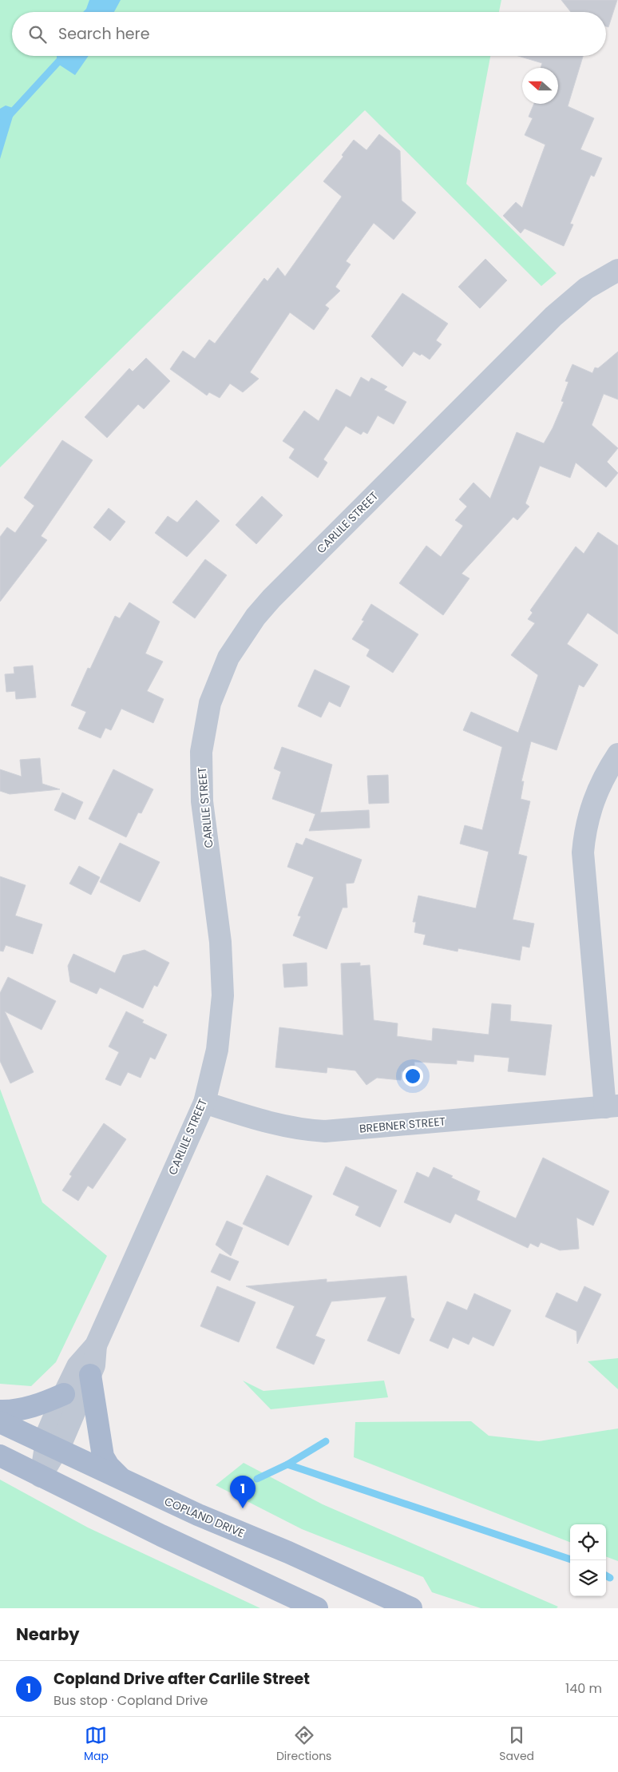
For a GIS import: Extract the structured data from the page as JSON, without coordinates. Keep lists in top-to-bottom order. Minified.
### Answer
{"streets":{"main road":["COPLAND DRIVE"],"street":["CARLILE STREET","BREBNER STREET"]},"crossings":[["CARLILE STREET","BREBNER STREET"],["CARLILE STREET","COPLAND DRIVE"]],"north":"left","page":{"search":"Search here","pins":"1","heading":"Nearby","list":[{"mark":"1","name":"Copland Drive after Carlile Street","note":"Bus stop · Copland Drive","value":"140 m"}],"nav":["Map","Directions","Saved"]}}
